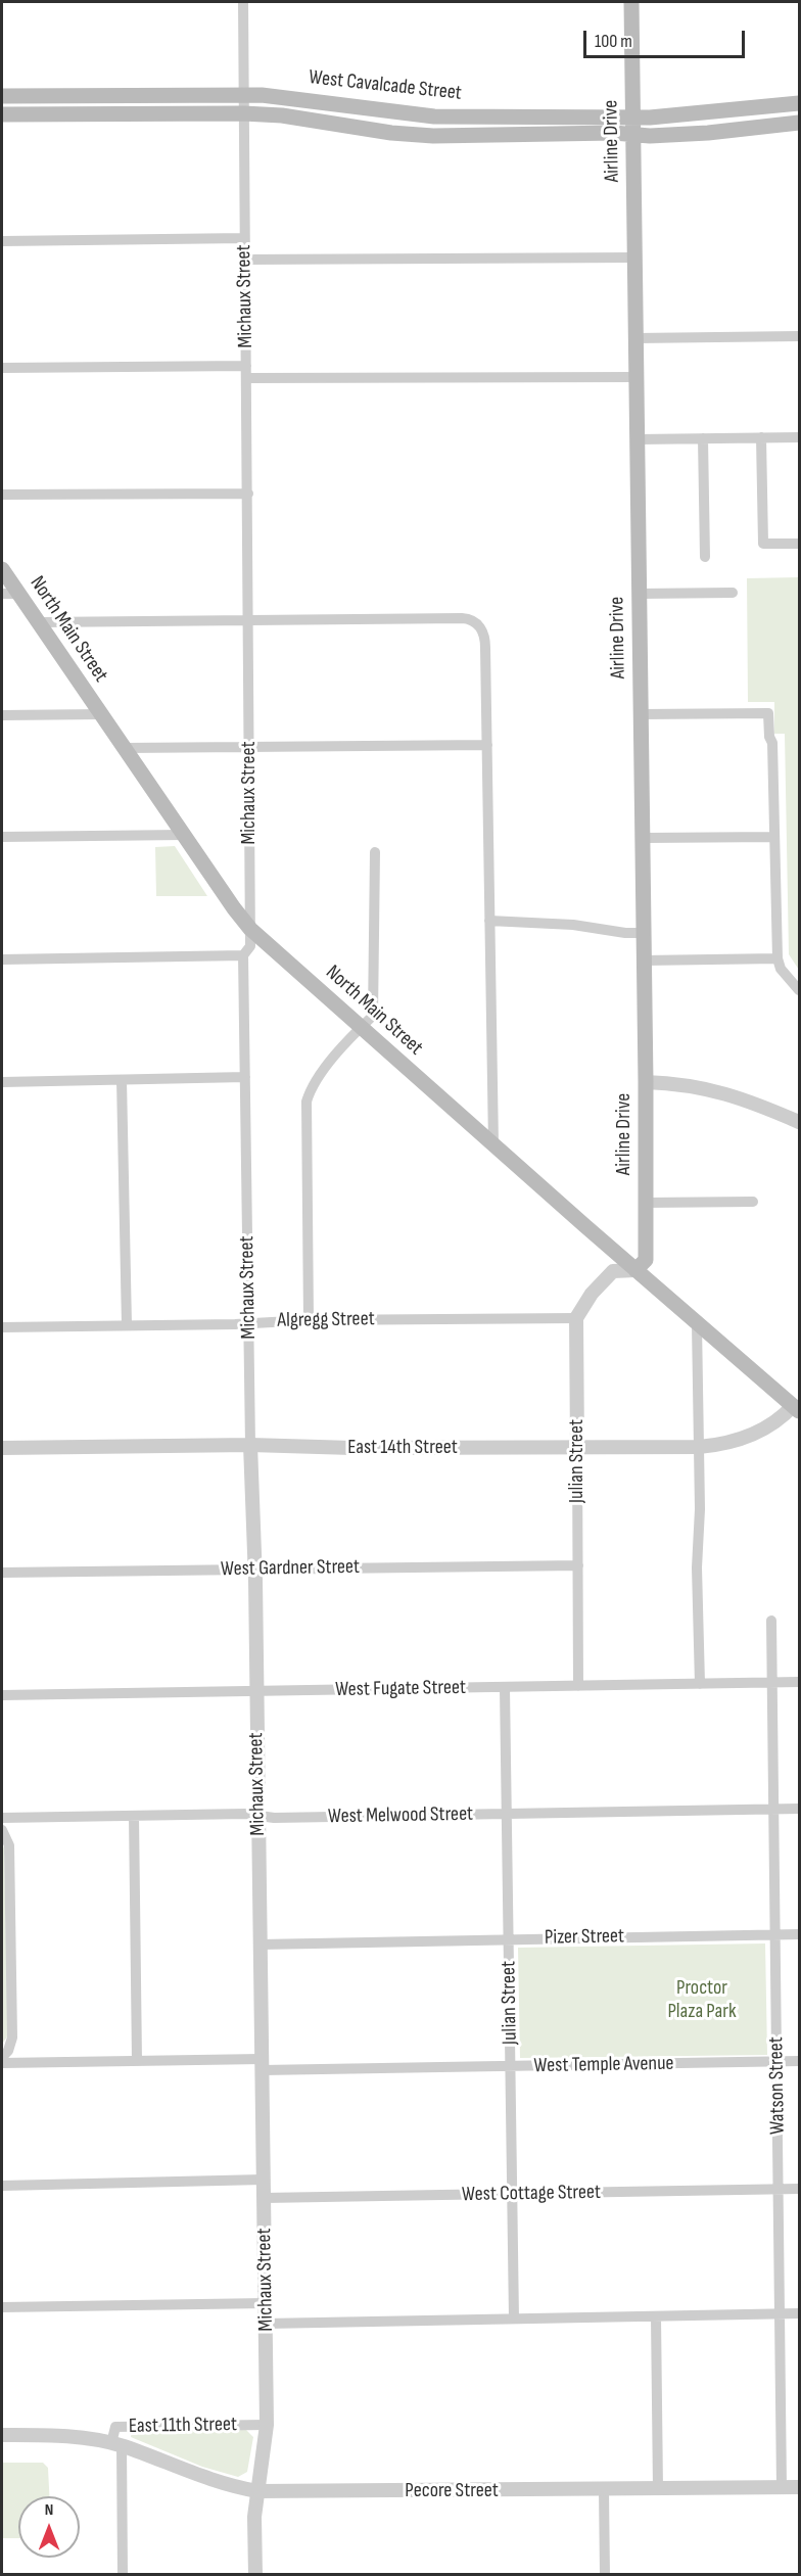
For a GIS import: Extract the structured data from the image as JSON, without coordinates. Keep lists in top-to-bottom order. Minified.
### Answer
{"streets":{"main road":["West Cavalcade Street","Airline Drive","North Main Street"],"street":["Michaux Street","Algregg Street","East 14th Street","Julian Street","West Gardner Street","West Fugate Street","West Melwood Street","Pizer Street","West Temple Avenue","Watson Street","West Cottage Street","East 11th Street","Pecore Street"]},"crossings":[["West Cavalcade Street","Airline Drive"],["West Cavalcade Street","Michaux Street"],["Airline Drive","North Main Street"],["Michaux Street","North Main Street"],["Michaux Street","Algregg Street"],["Michaux Street","East 14th Street"],["Michaux Street","West Gardner Street"],["Michaux Street","West Fugate Street"],["Michaux Street","West Melwood Street"],["Michaux Street","Pizer Street"],["Michaux Street","West Temple Avenue"],["Michaux Street","West Cottage Street"],["Michaux Street","East 11th Street"],["Michaux Street","Pecore Street"],["North Main Street","East 14th Street"],["Algregg Street","Julian Street"],["East 14th Street","Julian Street"],["Julian Street","West Gardner Street"],["Julian Street","West Fugate Street"],["Julian Street","West Melwood Street"],["Julian Street","Pizer Street"],["Julian Street","West Temple Avenue"],["Julian Street","West Cottage Street"],["West Fugate Street","Watson Street"],["West Melwood Street","Watson Street"],["Pizer Street","Watson Street"],["West Temple Avenue","Watson Street"],["Watson Street","West Cottage Street"],["Watson Street","Pecore Street"],["East 11th Street","Pecore Street"]],"parks":["Proctor Plaza Park"],"scale_bar":"100 m","north":"top"}
